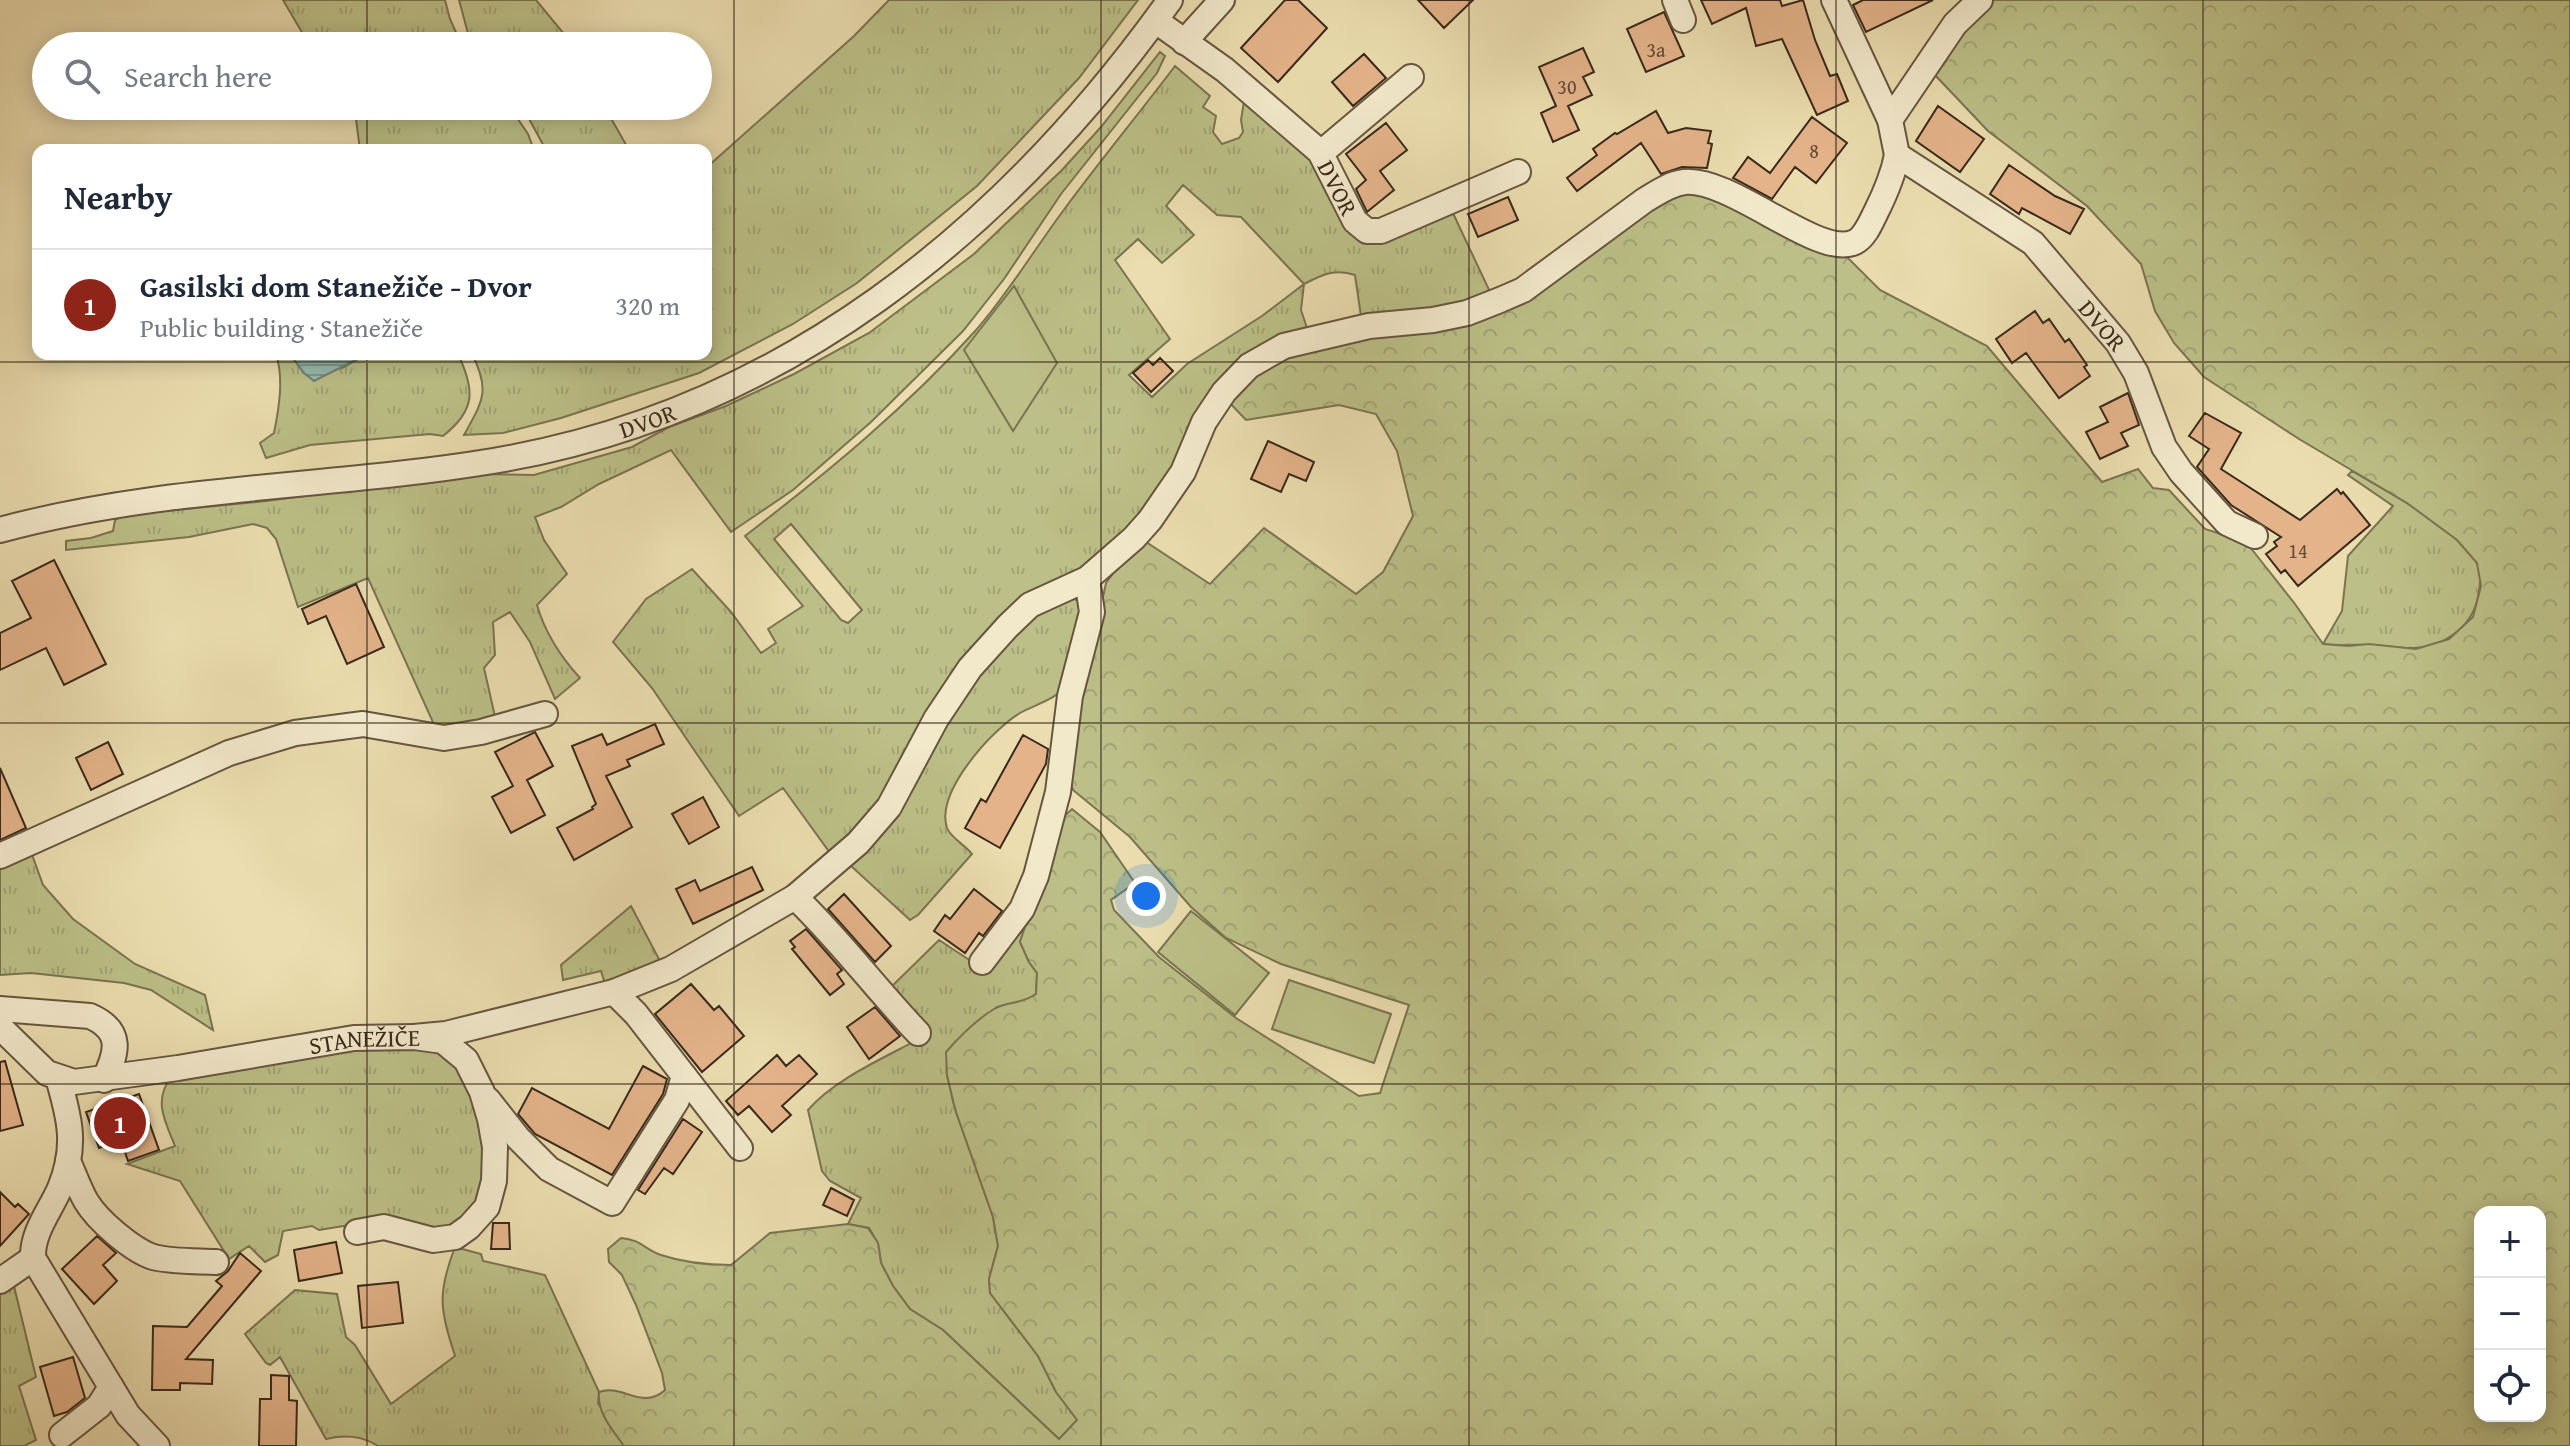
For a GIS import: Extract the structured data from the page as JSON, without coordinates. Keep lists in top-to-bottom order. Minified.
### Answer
{"streets":{"street":["DVOR","STANEŽIČE"]},"house_numbers":["3a","30","8","14"],"page":{"search":"Search here","heading":"Nearby","list":[{"mark":"1","name":"Gasilski dom Stanežiče - Dvor","note":"Public building · Stanežiče","value":"320 m"}],"pins":"1","map_buttons":["+","−"]}}
